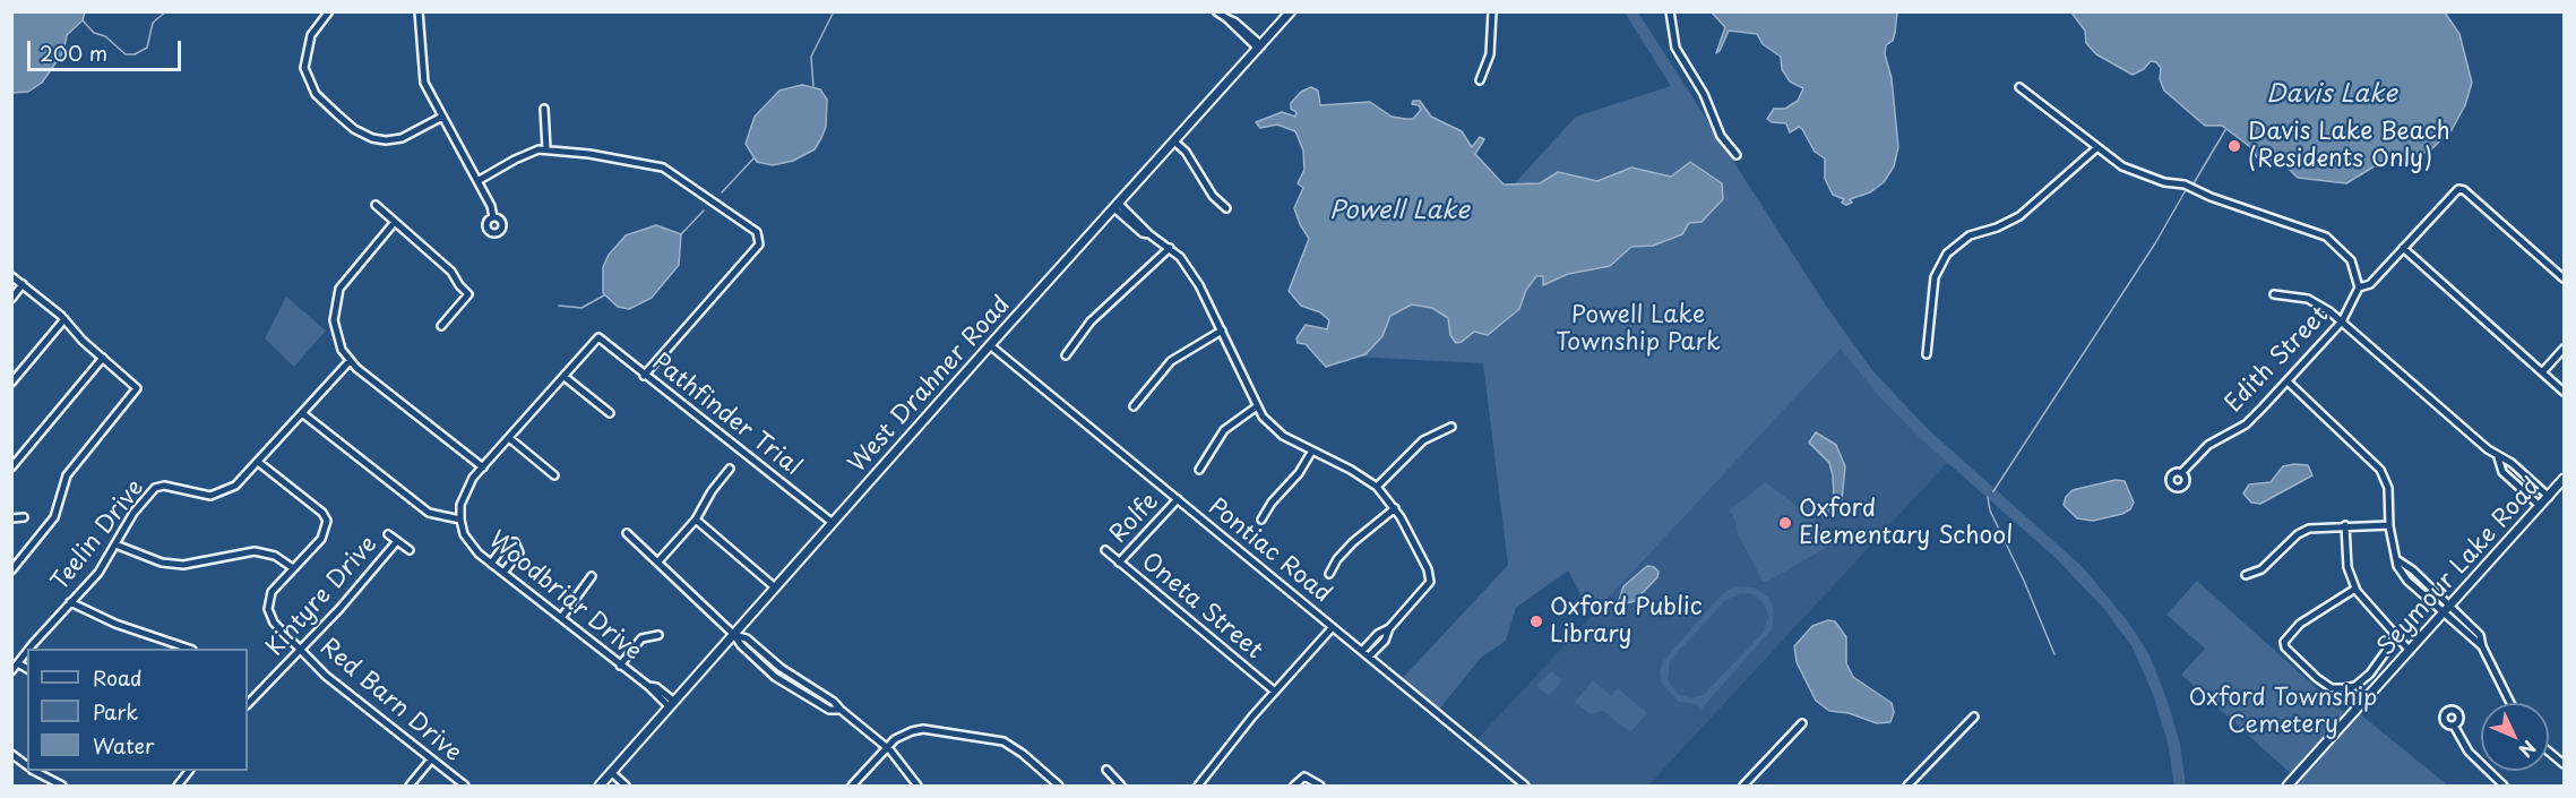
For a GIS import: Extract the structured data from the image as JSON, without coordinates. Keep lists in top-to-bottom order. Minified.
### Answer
{"streets":{"street":["Edith Street","West Drahner Road","Pathfinder Trial","Rolfe","Teelin Drive","Pontiac Road","Seymour Lake Road","Kintyre Drive","Woodbriar Drive","Oneta Street","Red Barn Drive"]},"crossings":[["West Drahner Road","Pathfinder Trial"],["West Drahner Road","Pontiac Road"],["West Drahner Road","Woodbriar Drive"],["Pathfinder Trial","Woodbriar Drive"],["Rolfe","Pontiac Road"],["Rolfe","Oneta Street"],["Teelin Drive","Red Barn Drive"],["Kintyre Drive","Red Barn Drive"]],"water":["Davis Lake","Powell Lake"],"parks":["Powell Lake Township Park","Oxford Township Cemetery"],"places":["Davis Lake Beach (Residents Only)","Oxford Elementary School","Oxford Public Library"],"legend":["Road","Park","Water"],"scale_bar":"200 m","north":"bottom right"}
